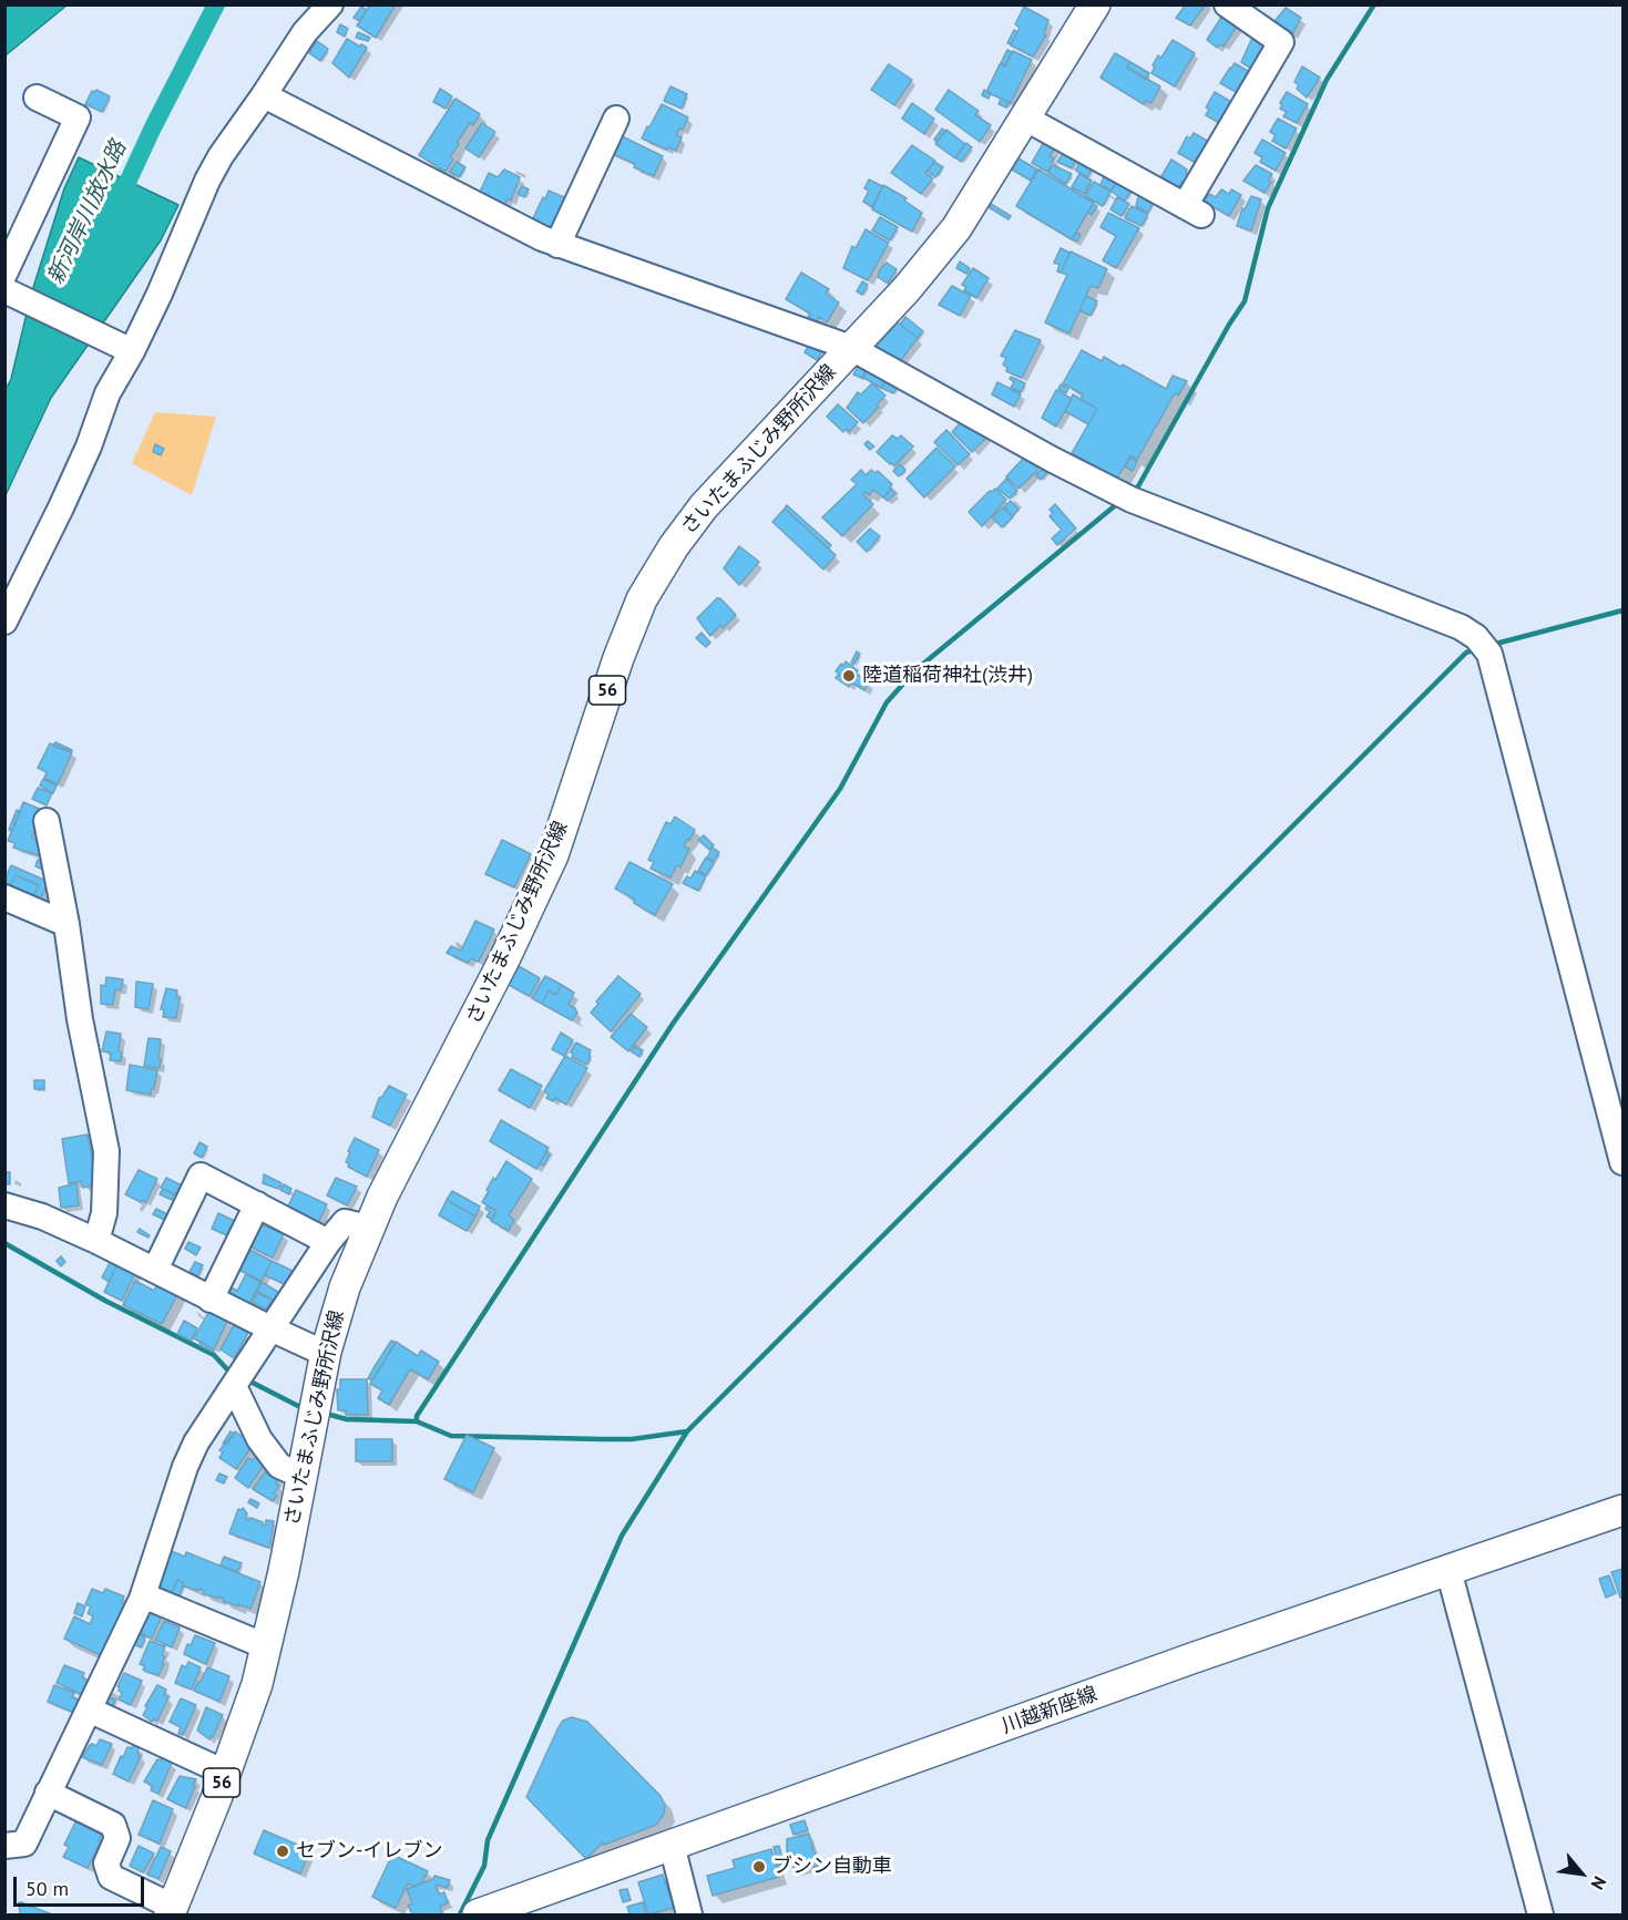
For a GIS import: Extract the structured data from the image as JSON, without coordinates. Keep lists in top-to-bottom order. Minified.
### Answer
{"streets":{"main road":["さいたまふじみ野所沢線","56","川越新座線"]},"water":["新河岸川放水路"],"places":["陸道稲荷神社(渋井)","セブン-イレブン","ブシン自動車"],"scale_bar":"50 m","north":"bottom right"}
